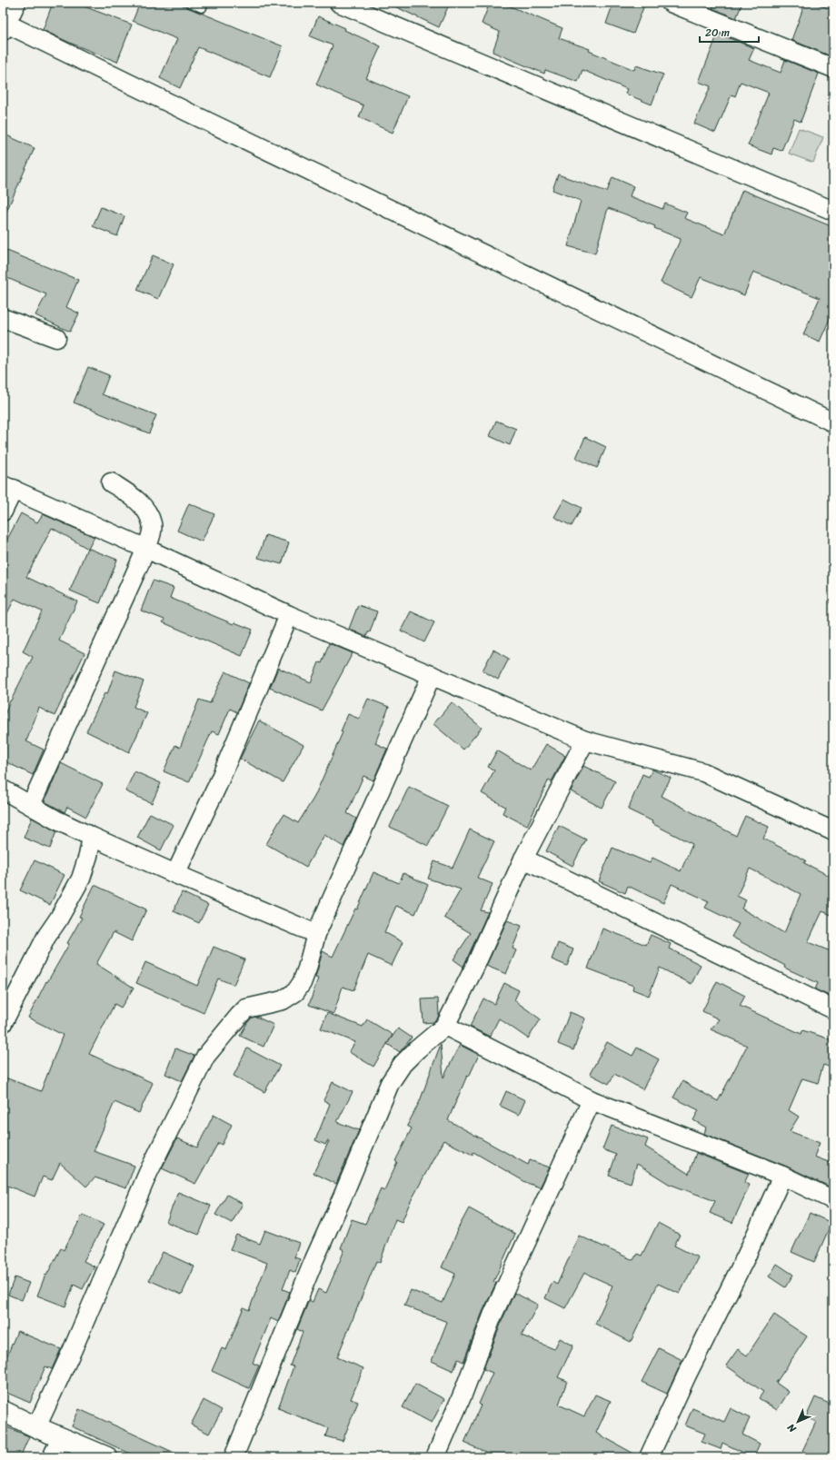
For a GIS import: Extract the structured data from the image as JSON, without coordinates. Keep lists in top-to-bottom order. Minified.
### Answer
{"scale_bar":"20 m","north":"bottom left"}
